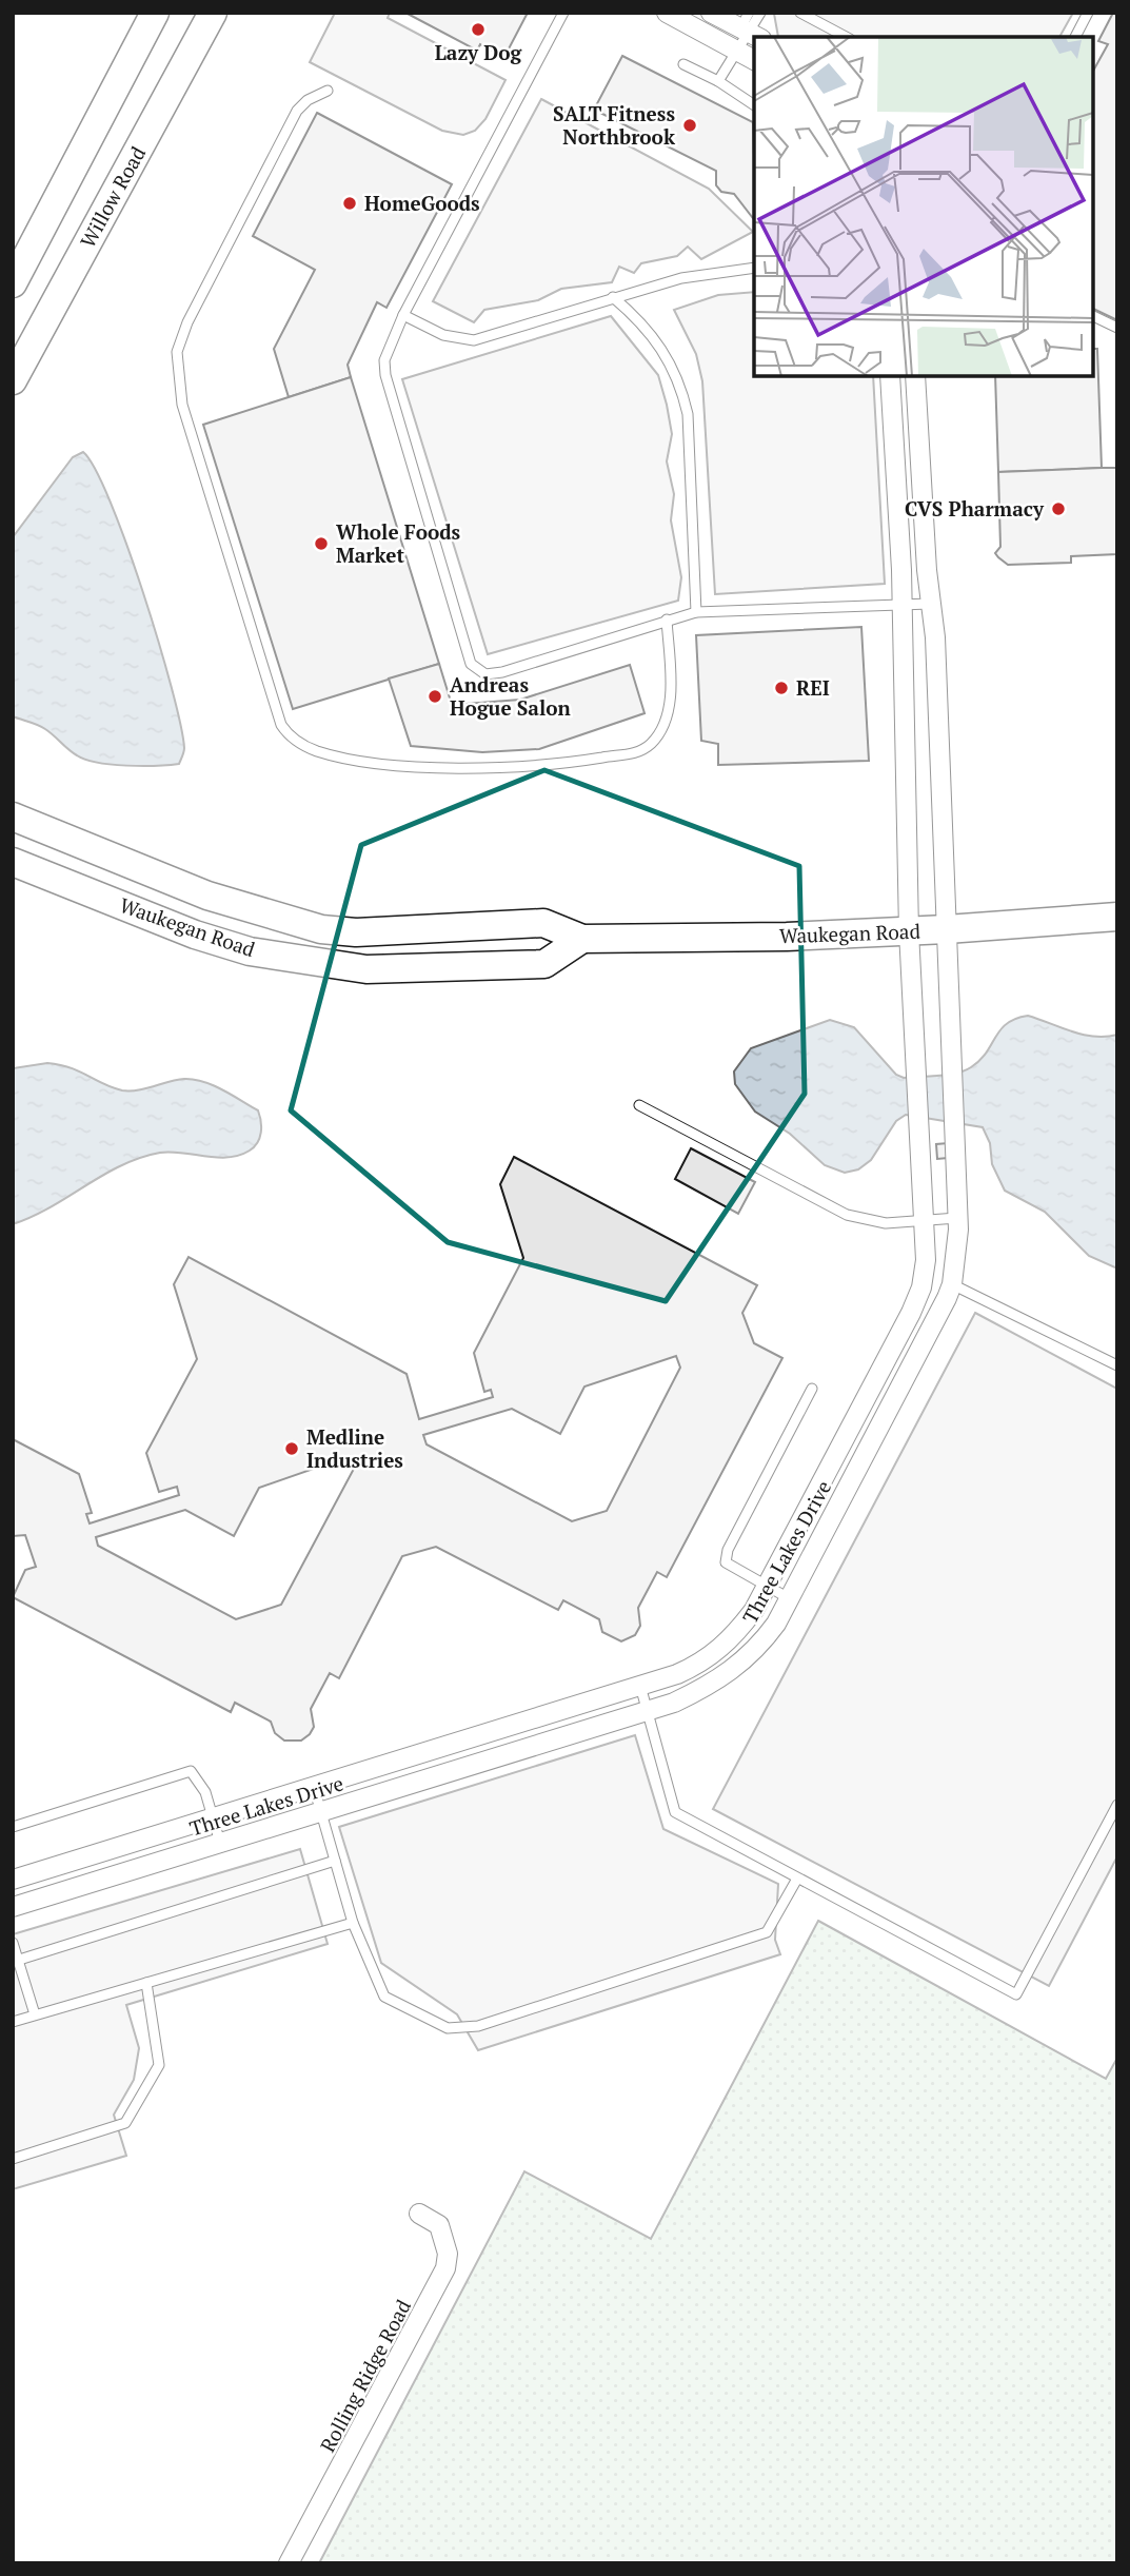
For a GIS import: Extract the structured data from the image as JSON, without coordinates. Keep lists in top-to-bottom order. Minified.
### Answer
{"streets":{"main road":["Willow Road","Waukegan Road"],"street":["Three Lakes Drive","Rolling Ridge Road"]},"crossings":[["Waukegan Road","Three Lakes Drive"]],"places":["Lazy Dog","SALT Fitness Northbrook","HomeGoods","CVS Pharmacy","Whole Foods Market","REI","Andreas Hogue Salon","Medline Industries"]}
